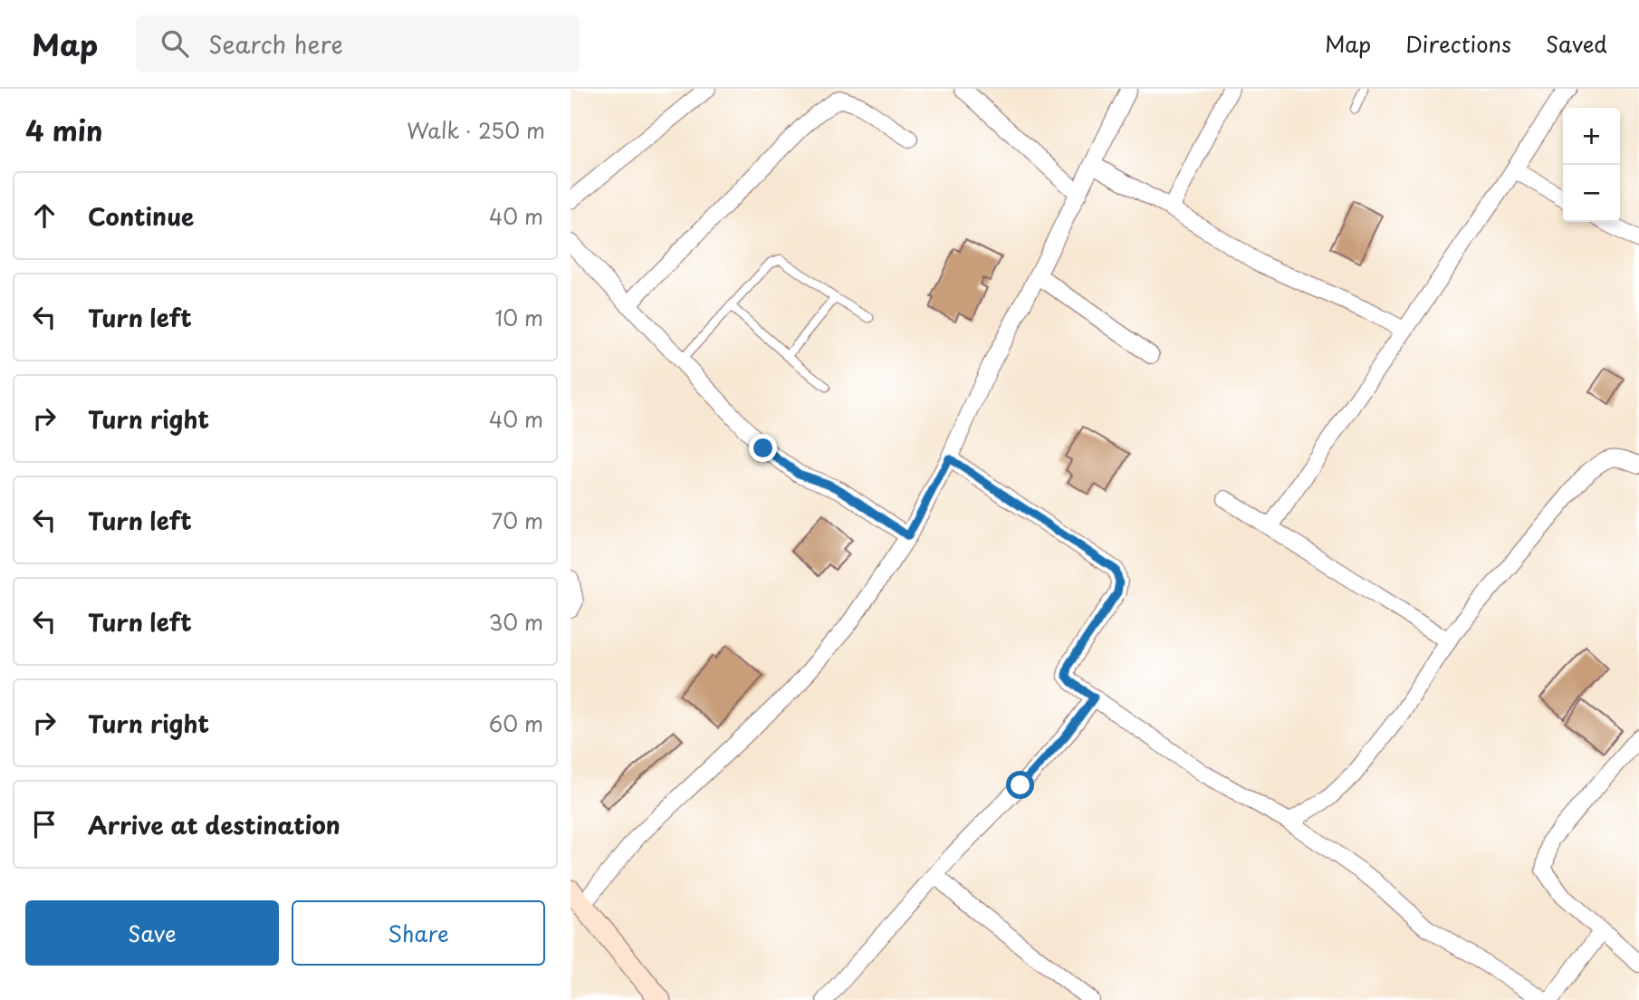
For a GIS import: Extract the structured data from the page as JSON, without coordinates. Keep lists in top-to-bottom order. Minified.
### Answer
{"page":{"header":"Map","search":"Search here","nav":["Map","Directions","Saved"],"heading":["4 min","Walk · 250 m"],"map_buttons":["+","−"],"list":[["Continue","40 m"],["Turn left","10 m"],["Turn right","40 m"],["Turn left","70 m"],["Turn left","30 m"],["Turn right","60 m"],"Arrive at destination"],"buttons":["Save","Share"]}}
